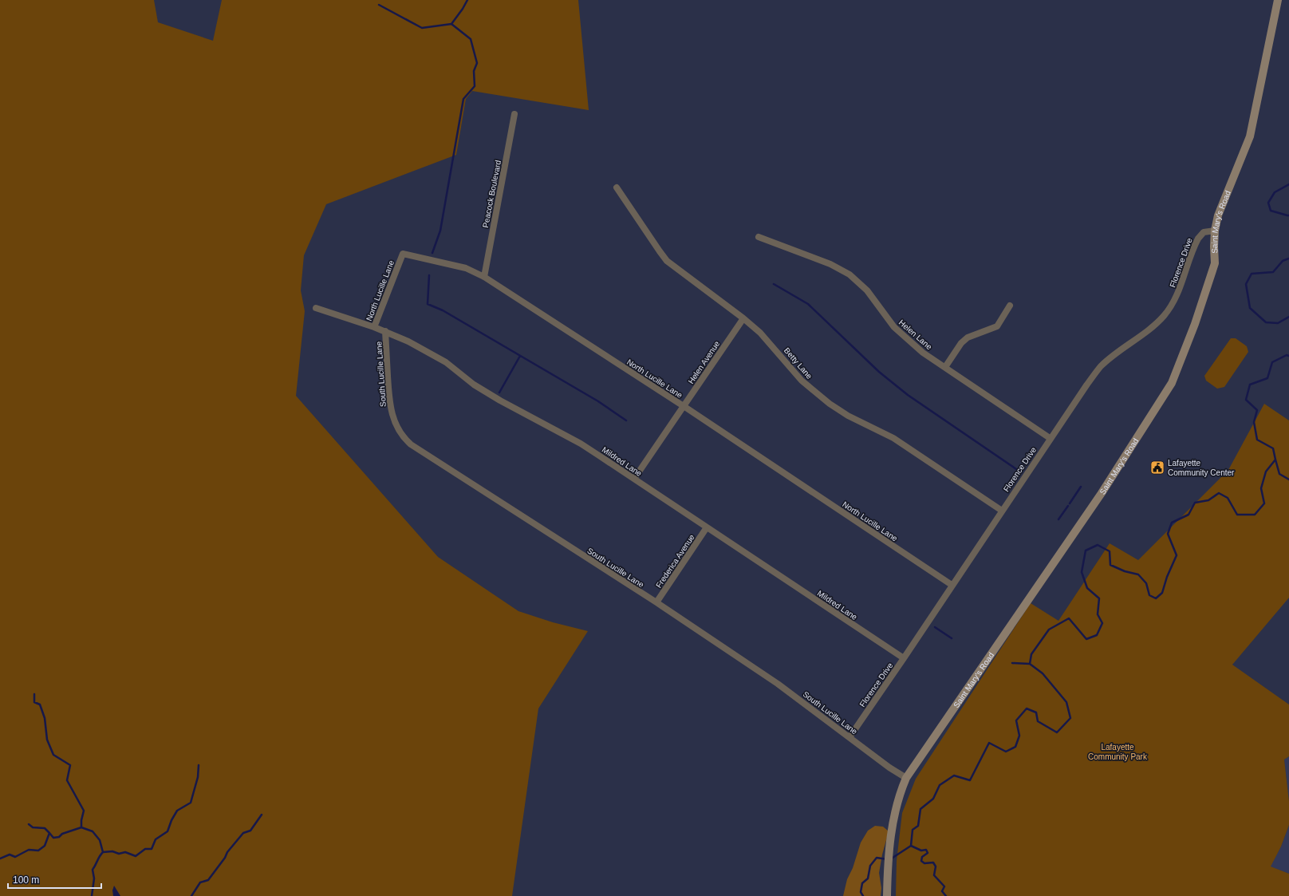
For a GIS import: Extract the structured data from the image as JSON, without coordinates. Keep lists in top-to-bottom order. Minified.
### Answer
{"streets":{"street":["Peacock Boulevard","Saint Mary's Road","Florence Drive","North Lucille Lane","Helen Lane","Helen Avenue","Betty Lane","South Lucille Lane","Mildred Lane","Frederica Avenue"]},"crossings":[["Peacock Boulevard","North Lucille Lane"],["Saint Mary's Road","Florence Drive"],["Saint Mary's Road","South Lucille Lane"],["Florence Drive","North Lucille Lane"],["Florence Drive","Helen Lane"],["Florence Drive","Betty Lane"],["Florence Drive","South Lucille Lane"],["Florence Drive","Mildred Lane"],["North Lucille Lane","Helen Avenue"],["North Lucille Lane","Mildred Lane"],["Helen Avenue","Betty Lane"],["Helen Avenue","Mildred Lane"],["South Lucille Lane","Mildred Lane"],["South Lucille Lane","Frederica Avenue"],["Mildred Lane","Frederica Avenue"]],"parks":["Lafayette Community Park"],"places":{"public building":["Lafayette Community Center"]},"scale_bar":"100 m"}
